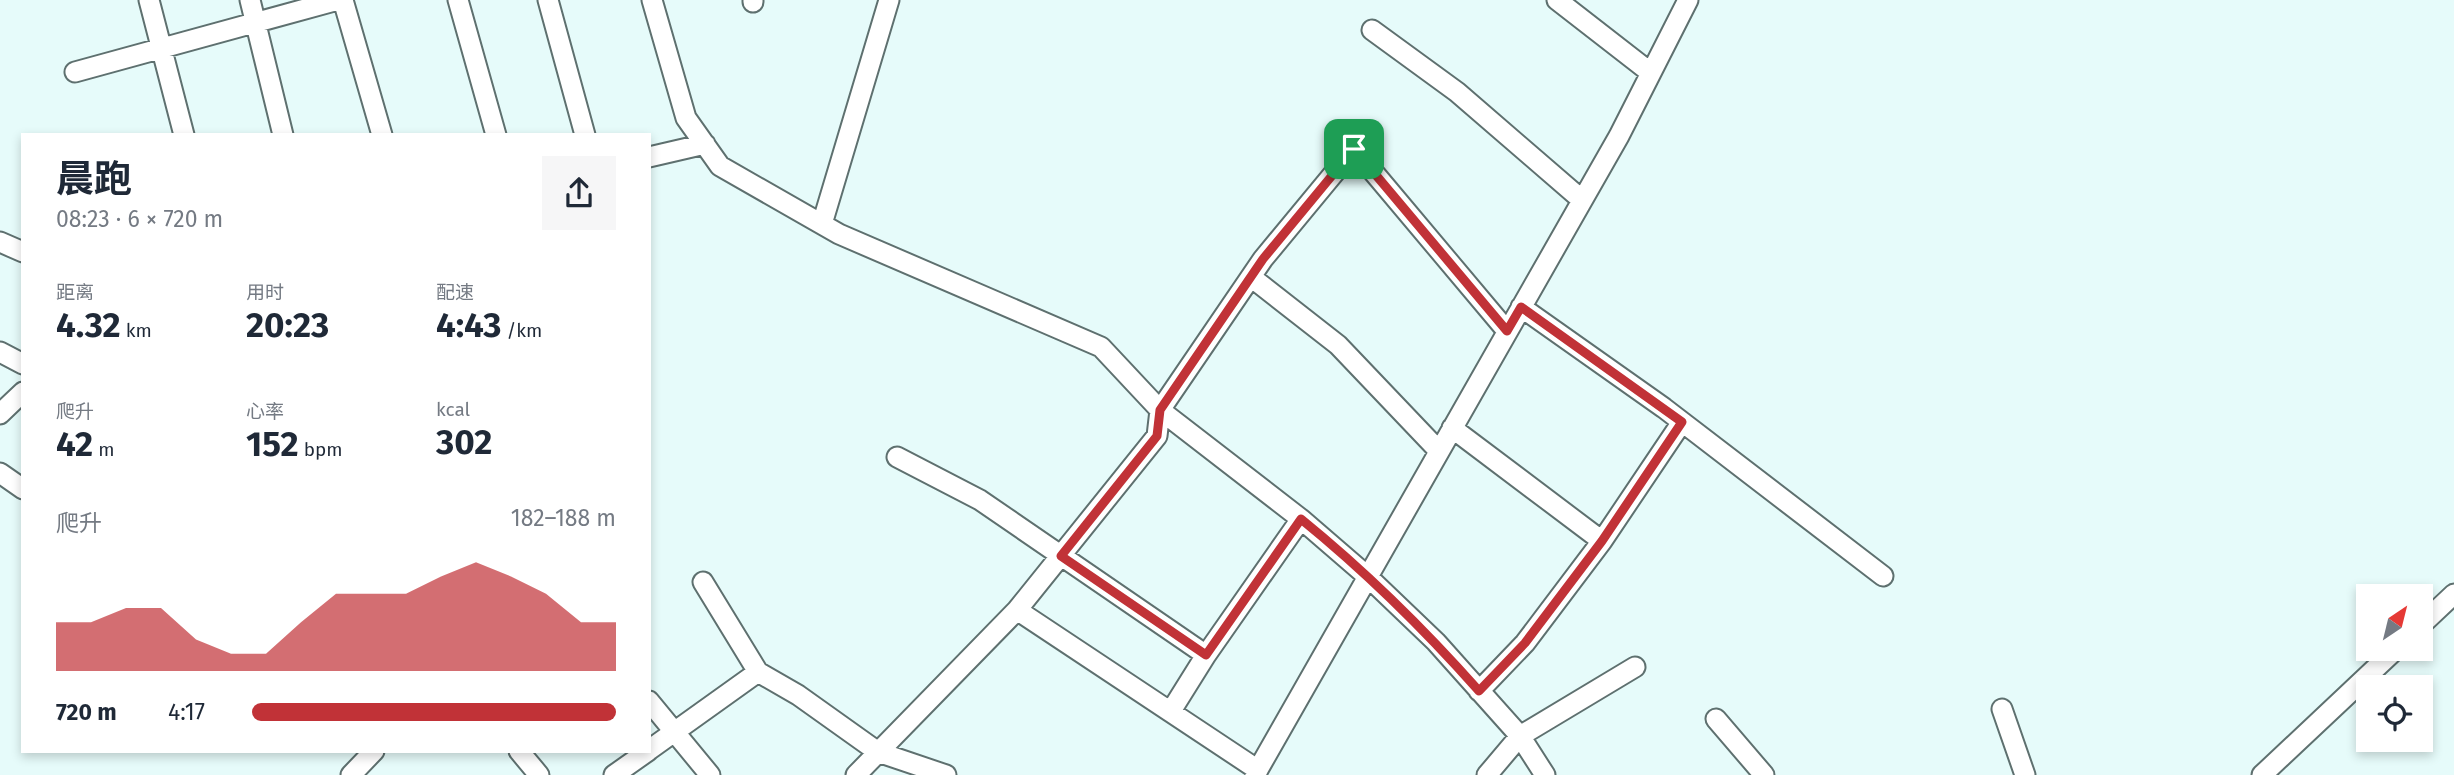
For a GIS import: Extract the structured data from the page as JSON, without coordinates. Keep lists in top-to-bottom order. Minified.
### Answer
{"north":"top right","page":{"heading":["晨跑","08:23 · 6 × 720 m"],"stats":[["距离","4.32 km"],["用时","20:23"],["配速","4:43 /km"],["爬升","42 m"],["心率","152 bpm"],["kcal","302"]],"chart":["爬升","182–188 m"],"list":[{"name":"720 m","note":"4:17"}]}}
